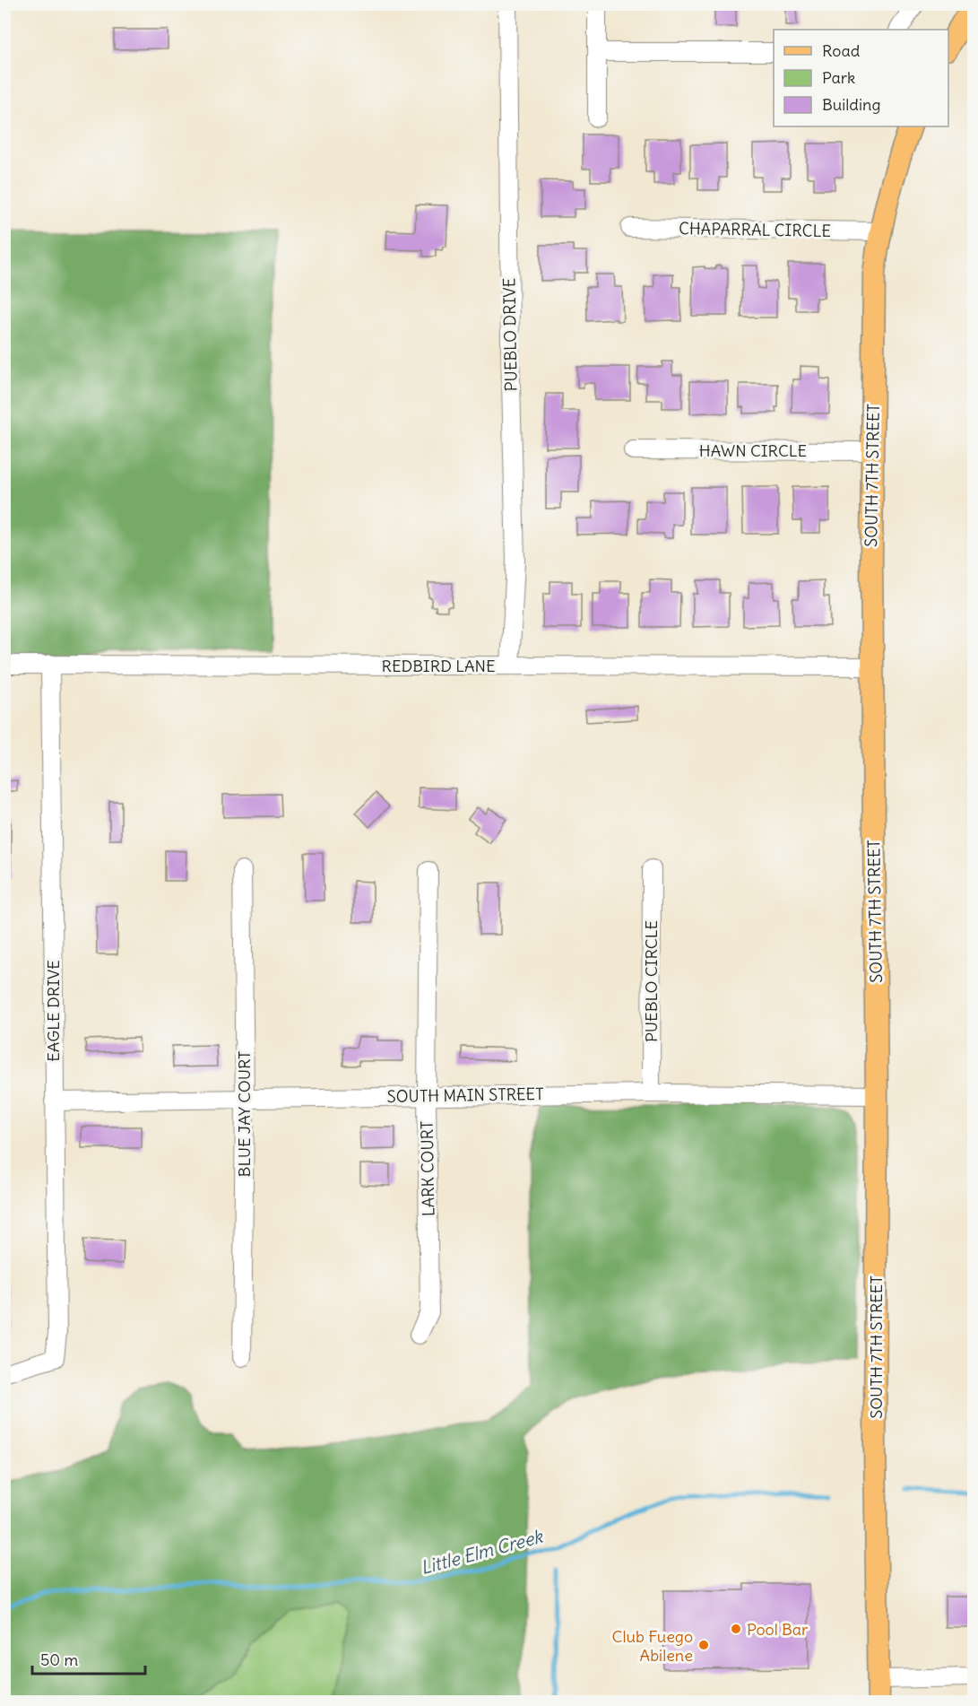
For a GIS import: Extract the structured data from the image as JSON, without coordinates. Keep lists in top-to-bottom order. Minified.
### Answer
{"streets":{"main road":["SOUTH 7TH STREET"],"street":["CHAPARRAL CIRCLE","PUEBLO DRIVE","HAWN CIRCLE","REDBIRD LANE","PUEBLO CIRCLE","EAGLE DRIVE","SOUTH MAIN STREET","BLUE JAY COURT","LARK COURT"]},"crossings":[["CHAPARRAL CIRCLE","SOUTH 7TH STREET"],["PUEBLO DRIVE","REDBIRD LANE"],["HAWN CIRCLE","SOUTH 7TH STREET"],["SOUTH 7TH STREET","REDBIRD LANE"],["SOUTH 7TH STREET","SOUTH MAIN STREET"],["REDBIRD LANE","EAGLE DRIVE"],["PUEBLO CIRCLE","SOUTH MAIN STREET"],["EAGLE DRIVE","SOUTH MAIN STREET"],["SOUTH MAIN STREET","BLUE JAY COURT"],["SOUTH MAIN STREET","LARK COURT"]],"water":["Little Elm Creek"],"places":["Pool Bar","Club Fuego Abilene"],"legend":["Road","Park","Building"],"scale_bar":"50 m"}
